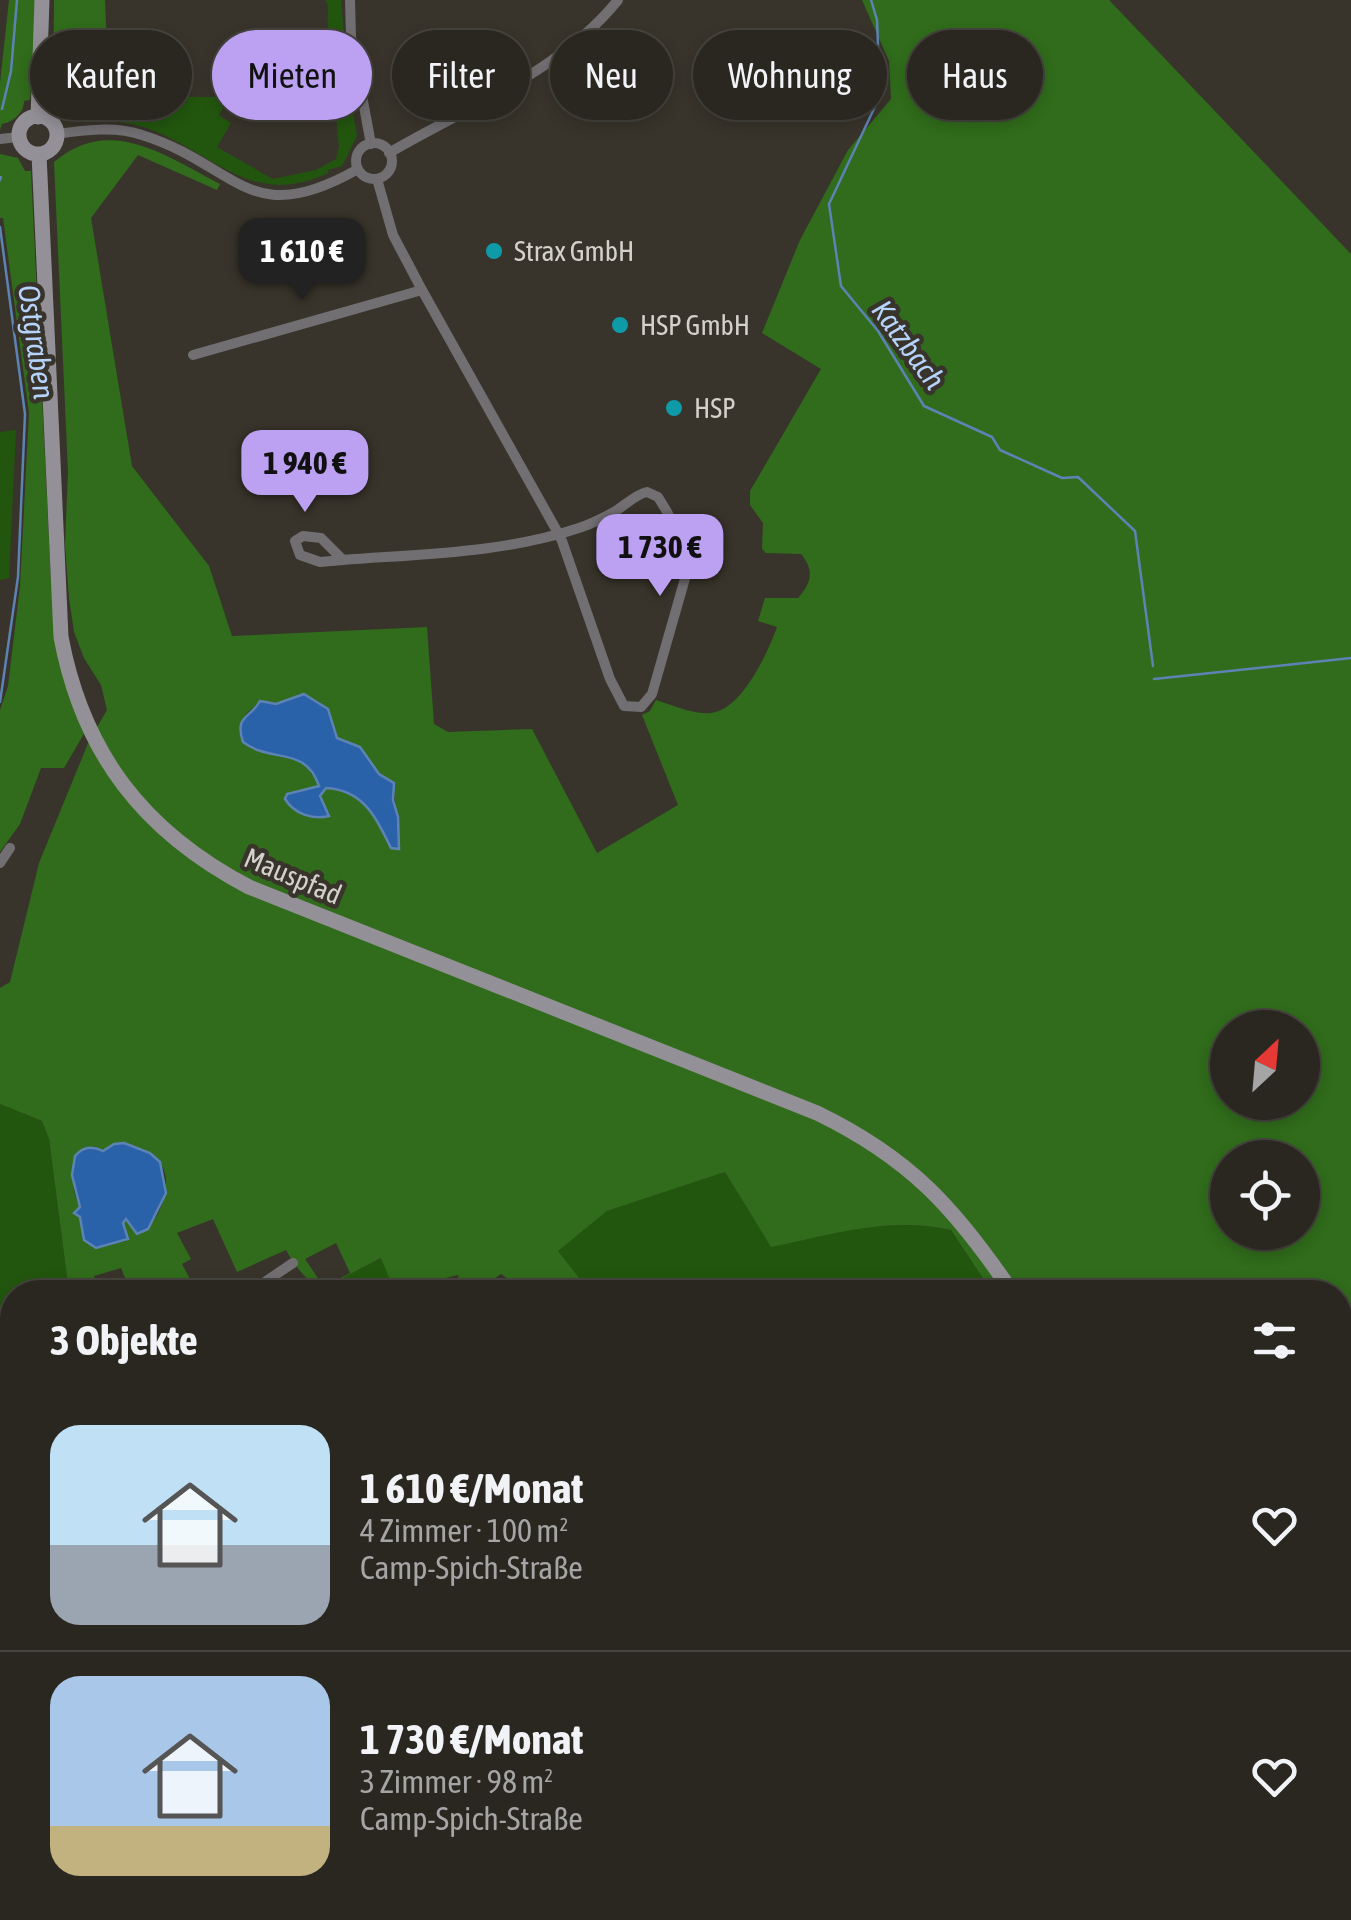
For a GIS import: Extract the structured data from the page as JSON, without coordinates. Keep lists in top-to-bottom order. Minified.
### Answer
{"streets":{"street":["Mauspfad"]},"water":["Ostgraben","Katzbach"],"places":["Strax GmbH","HSP GmbH","HSP"],"north":"top right","page":{"chip":["Kaufen","Mieten","Filter","Neu","Wohnung","Haus"],"price":["1 610 €","1 940 €","1 730 €"],"heading":"3 Objekte","list":[{"name":"1 610 €/Monat","note":"4 Zimmer · 100 m² · Camp-Spich-Straße"},{"name":"1 730 €/Monat","note":"3 Zimmer · 98 m² · Camp-Spich-Straße"}]}}
